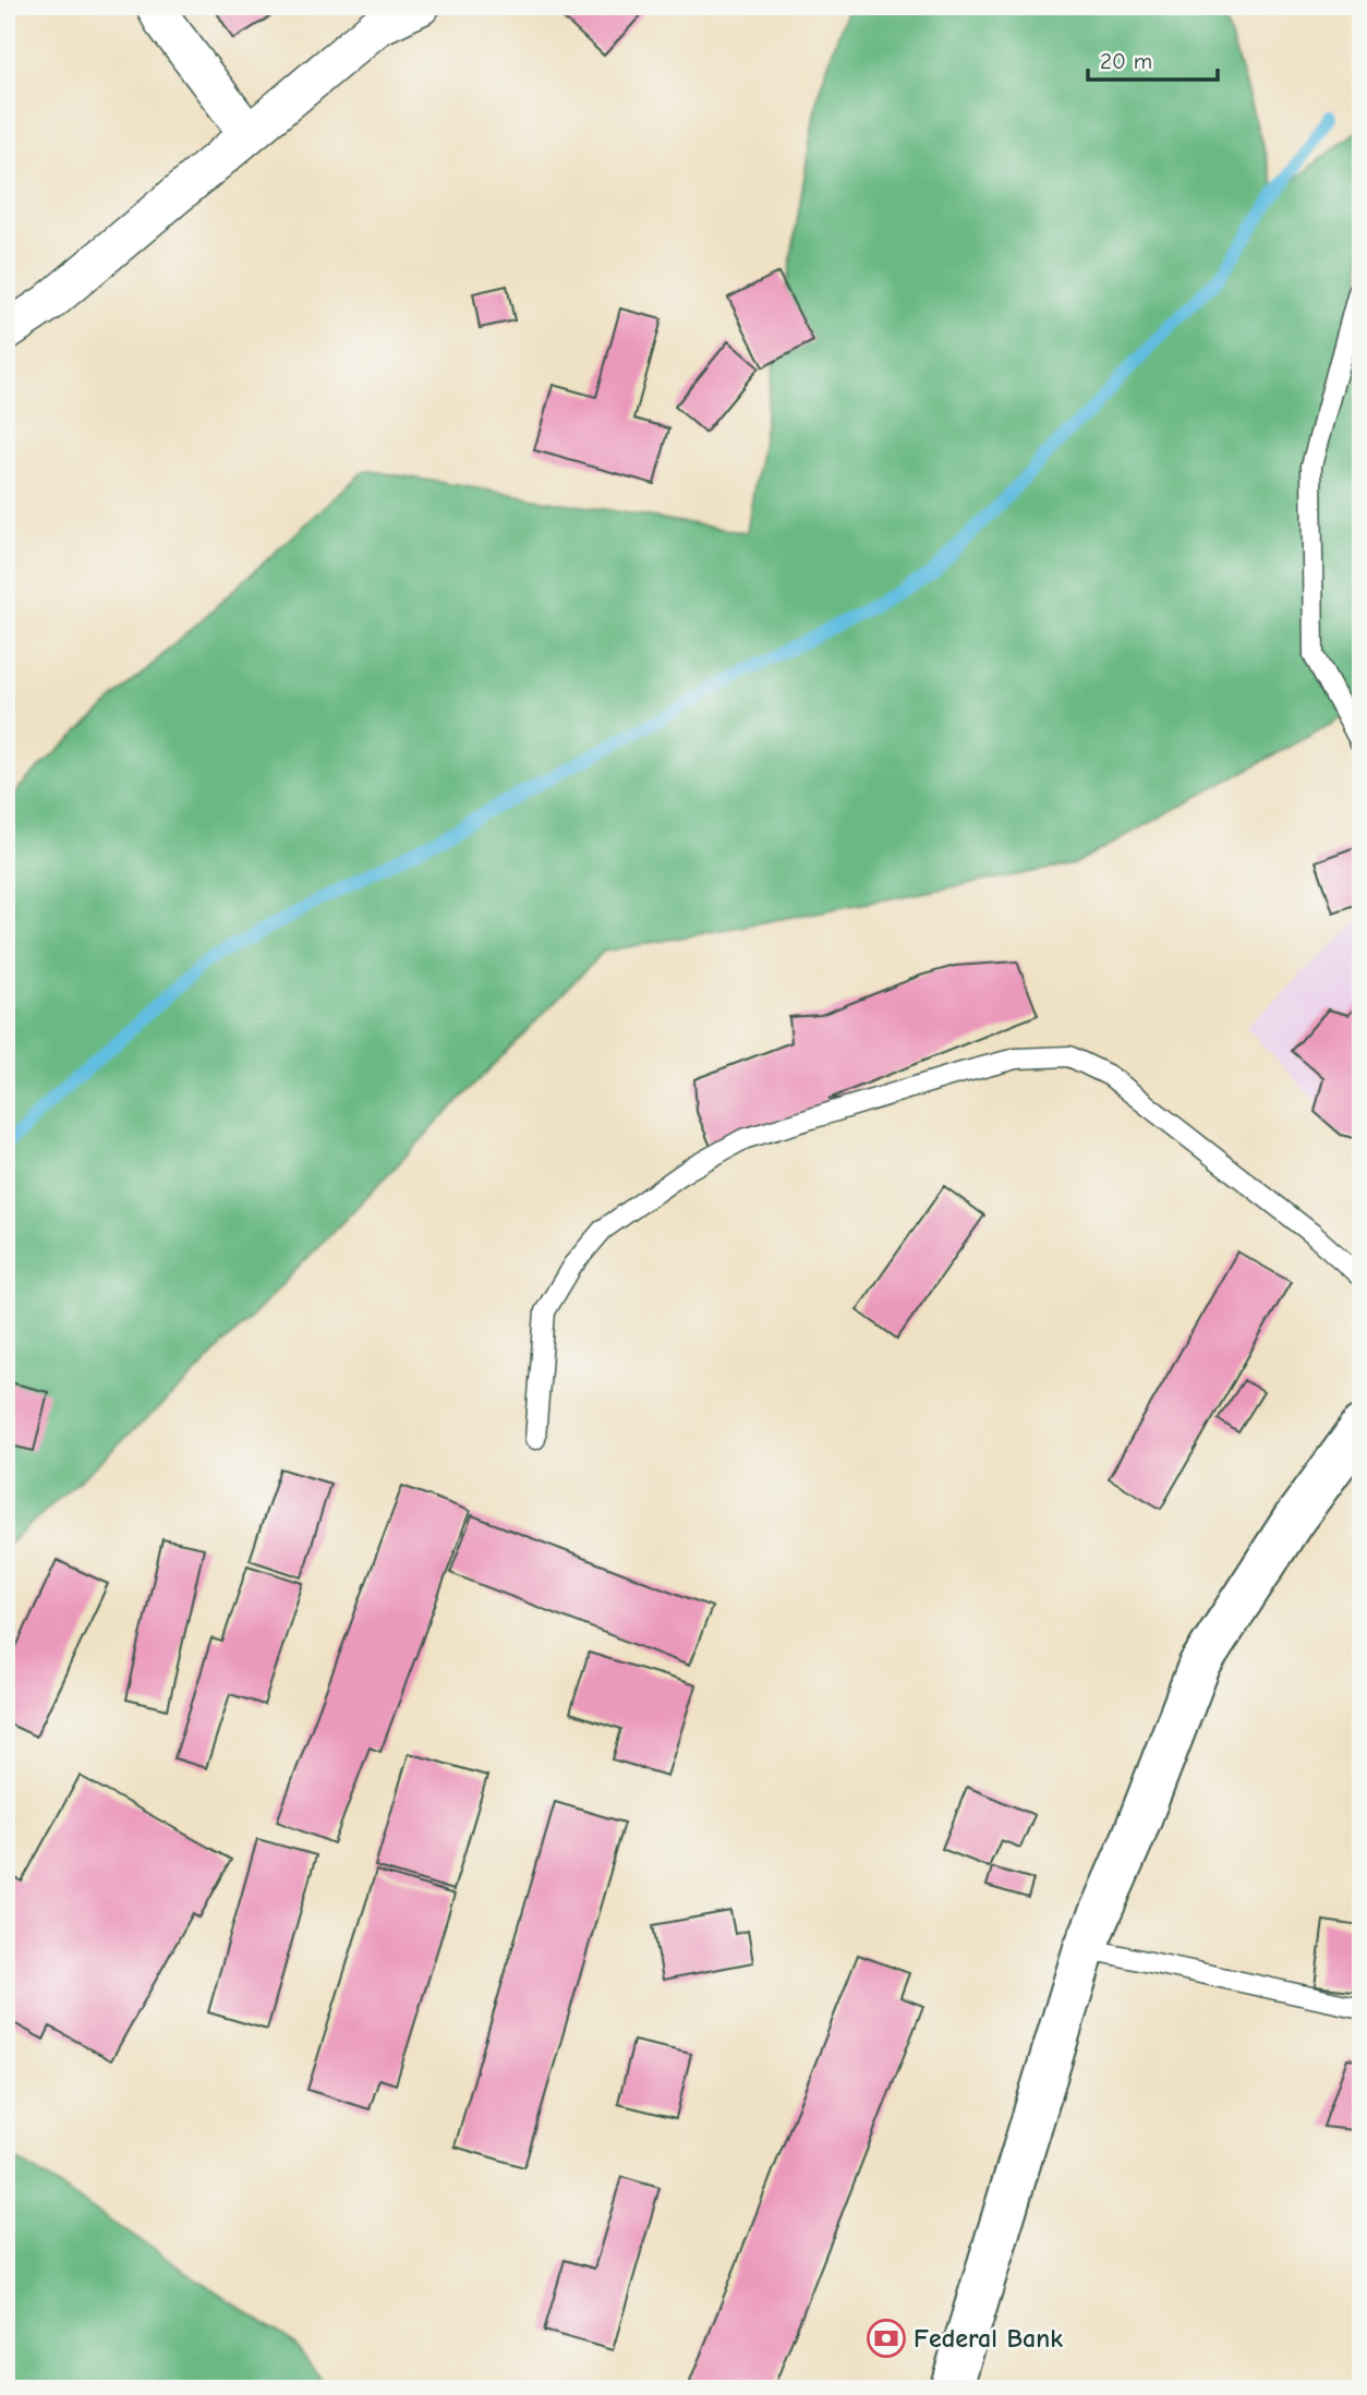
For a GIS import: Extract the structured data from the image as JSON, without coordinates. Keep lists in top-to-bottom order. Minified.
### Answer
{"places":{"bank":["Federal Bank"]},"scale_bar":"20 m"}
